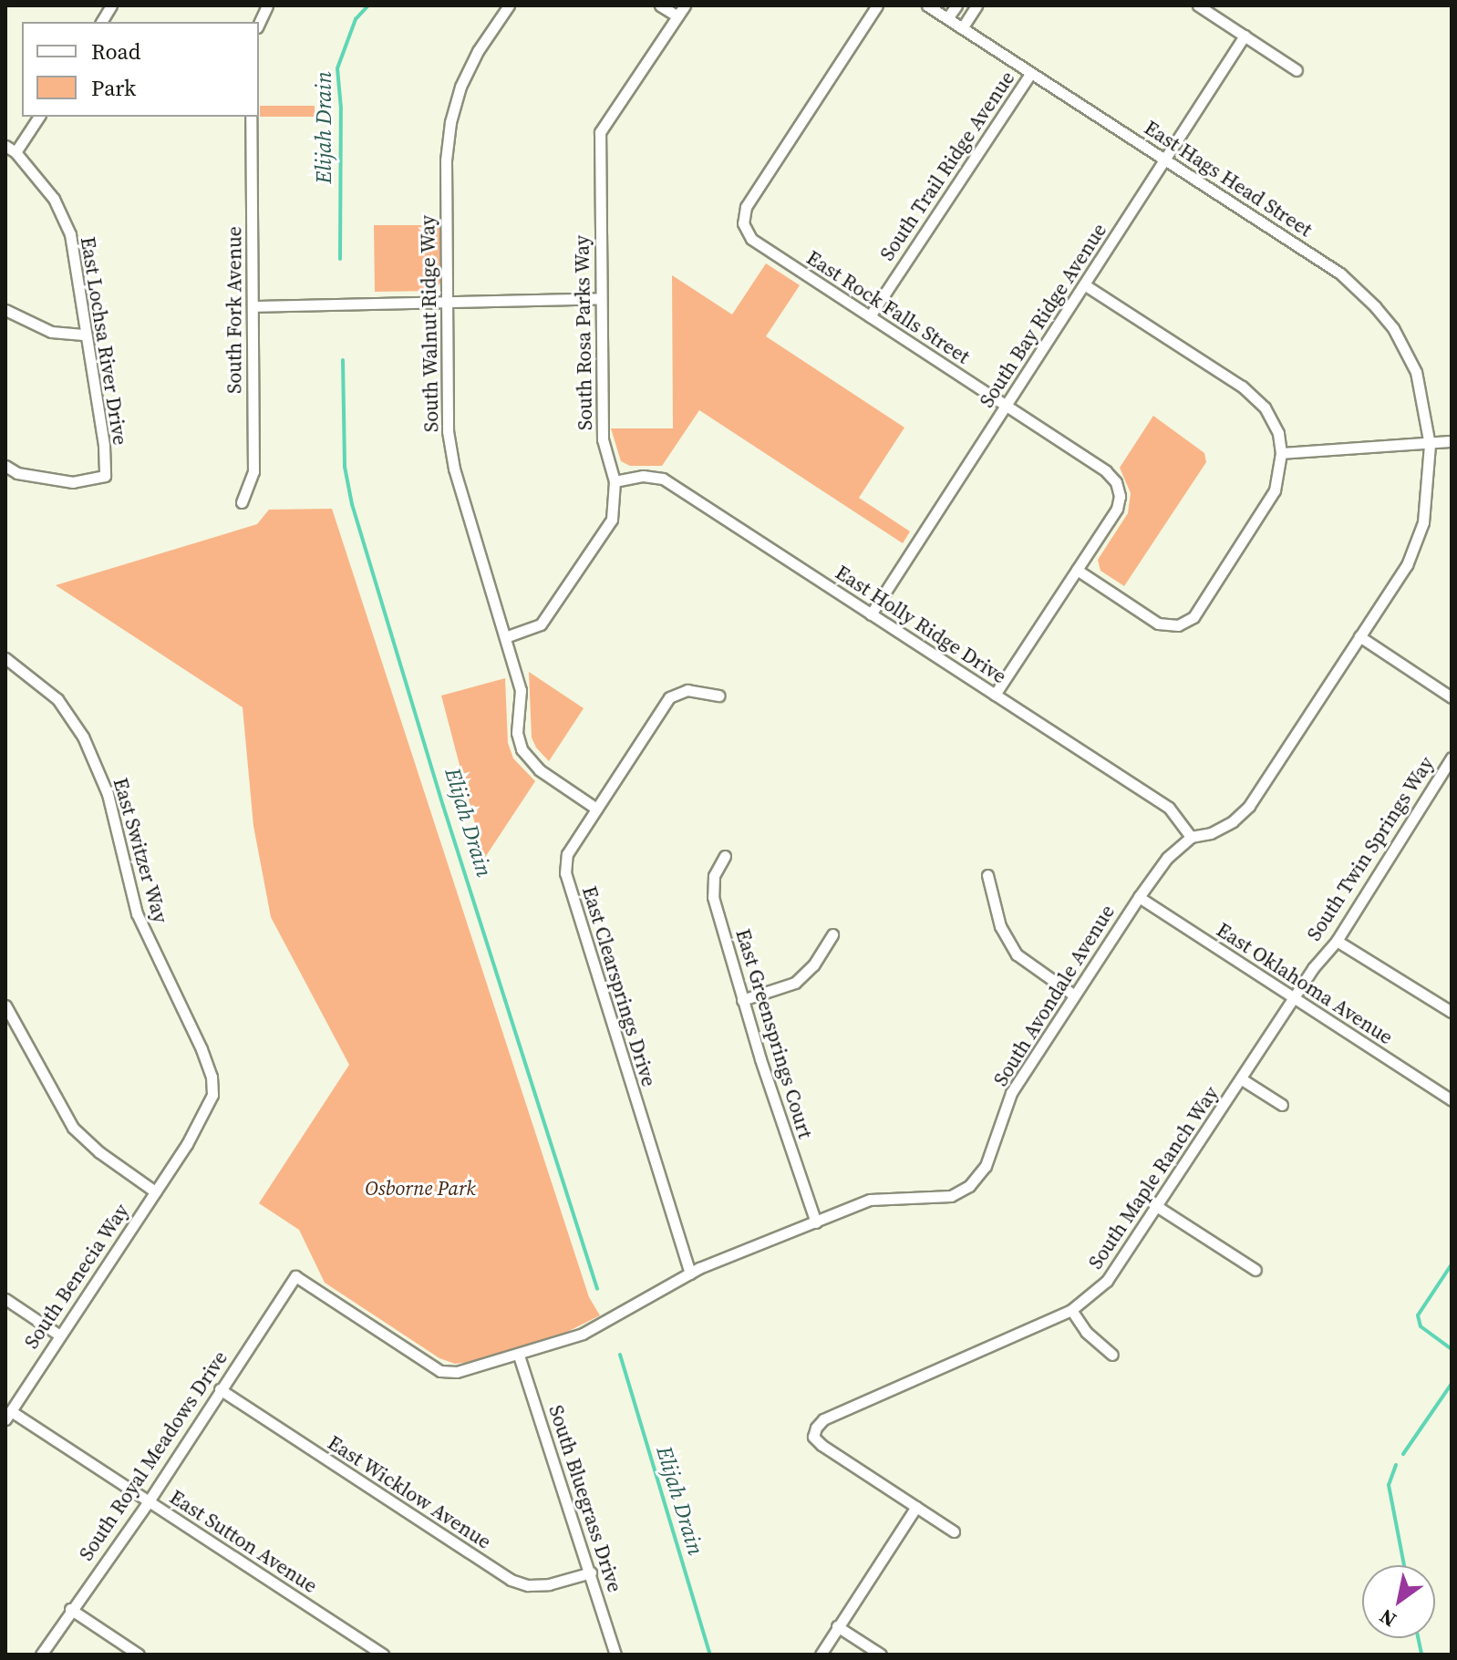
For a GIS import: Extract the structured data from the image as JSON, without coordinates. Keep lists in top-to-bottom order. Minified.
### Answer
{"streets":{"street":["South Trail Ridge Avenue","East Hags Head Street","East Rock Falls Street","South Fork Avenue","South Bay Ridge Avenue","South Walnut Ridge Way","South Rosa Parks Way","East Lochsa River Drive","East Holly Ridge Drive","South Twin Springs Way","East Switzer Way","East Oklahoma Avenue","East Clearsprings Drive","South Avondale Avenue","East Greensprings Court","South Maple Ranch Way","South Benecia Way","South Royal Meadows Drive","East Wicklow Avenue","South Bluegrass Drive","East Sutton Avenue"]},"crossings":[["South Trail Ridge Avenue","East Hags Head Street"],["South Trail Ridge Avenue","East Rock Falls Street"],["East Hags Head Street","South Bay Ridge Avenue"],["East Hags Head Street","South Avondale Avenue"],["East Rock Falls Street","South Bay Ridge Avenue"],["South Bay Ridge Avenue","East Holly Ridge Drive"],["South Walnut Ridge Way","South Rosa Parks Way"],["South Walnut Ridge Way","East Clearsprings Drive"],["South Rosa Parks Way","East Holly Ridge Drive"],["East Holly Ridge Drive","South Avondale Avenue"],["South Twin Springs Way","East Oklahoma Avenue"],["South Twin Springs Way","South Maple Ranch Way"],["East Switzer Way","South Benecia Way"],["East Oklahoma Avenue","South Avondale Avenue"],["East Oklahoma Avenue","South Maple Ranch Way"],["East Clearsprings Drive","South Avondale Avenue"],["South Avondale Avenue","East Greensprings Court"],["South Avondale Avenue","South Royal Meadows Drive"],["South Avondale Avenue","South Bluegrass Drive"],["South Benecia Way","East Sutton Avenue"],["South Royal Meadows Drive","East Wicklow Avenue"],["South Royal Meadows Drive","East Sutton Avenue"],["East Wicklow Avenue","South Bluegrass Drive"]],"water":["Elijah Drain"],"parks":["Osborne Park"],"legend":["Road","Park"],"north":"bottom left"}
